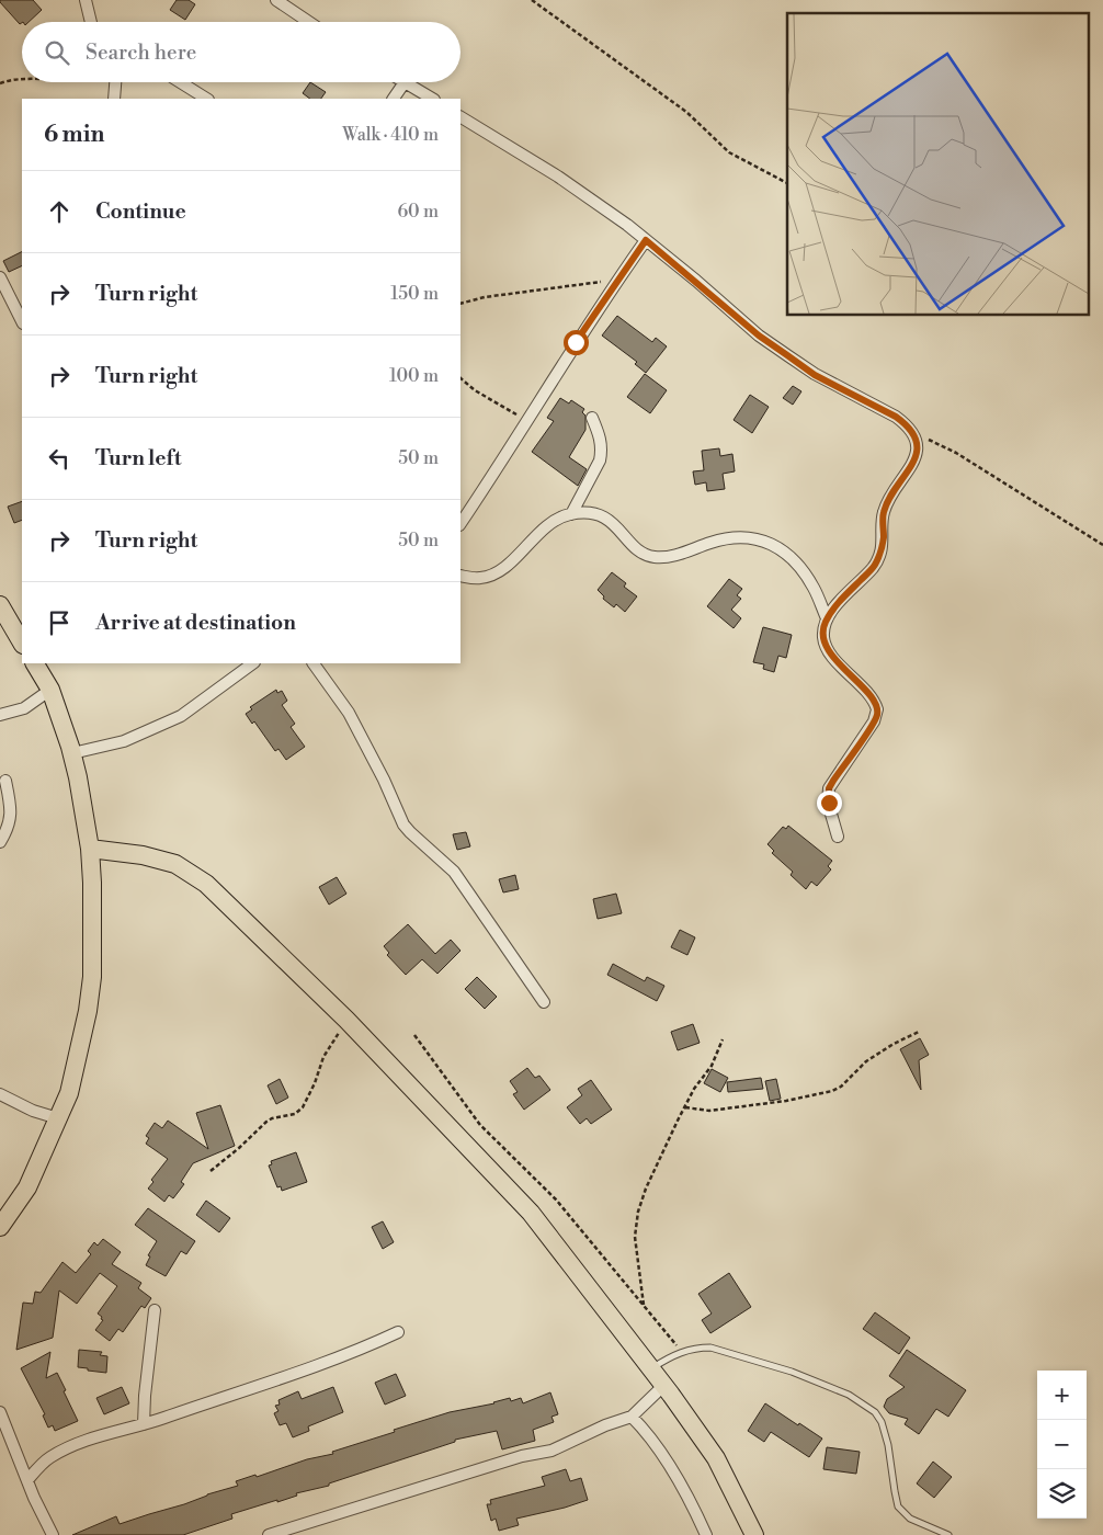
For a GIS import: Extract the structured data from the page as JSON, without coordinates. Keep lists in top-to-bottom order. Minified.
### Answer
{"page":{"search":"Search here","heading":["6 min","Walk · 410 m"],"list":[["Continue","60 m"],["Turn right","150 m"],["Turn right","100 m"],["Turn left","50 m"],["Turn right","50 m"],"Arrive at destination"],"map_buttons":["+","−"]}}
